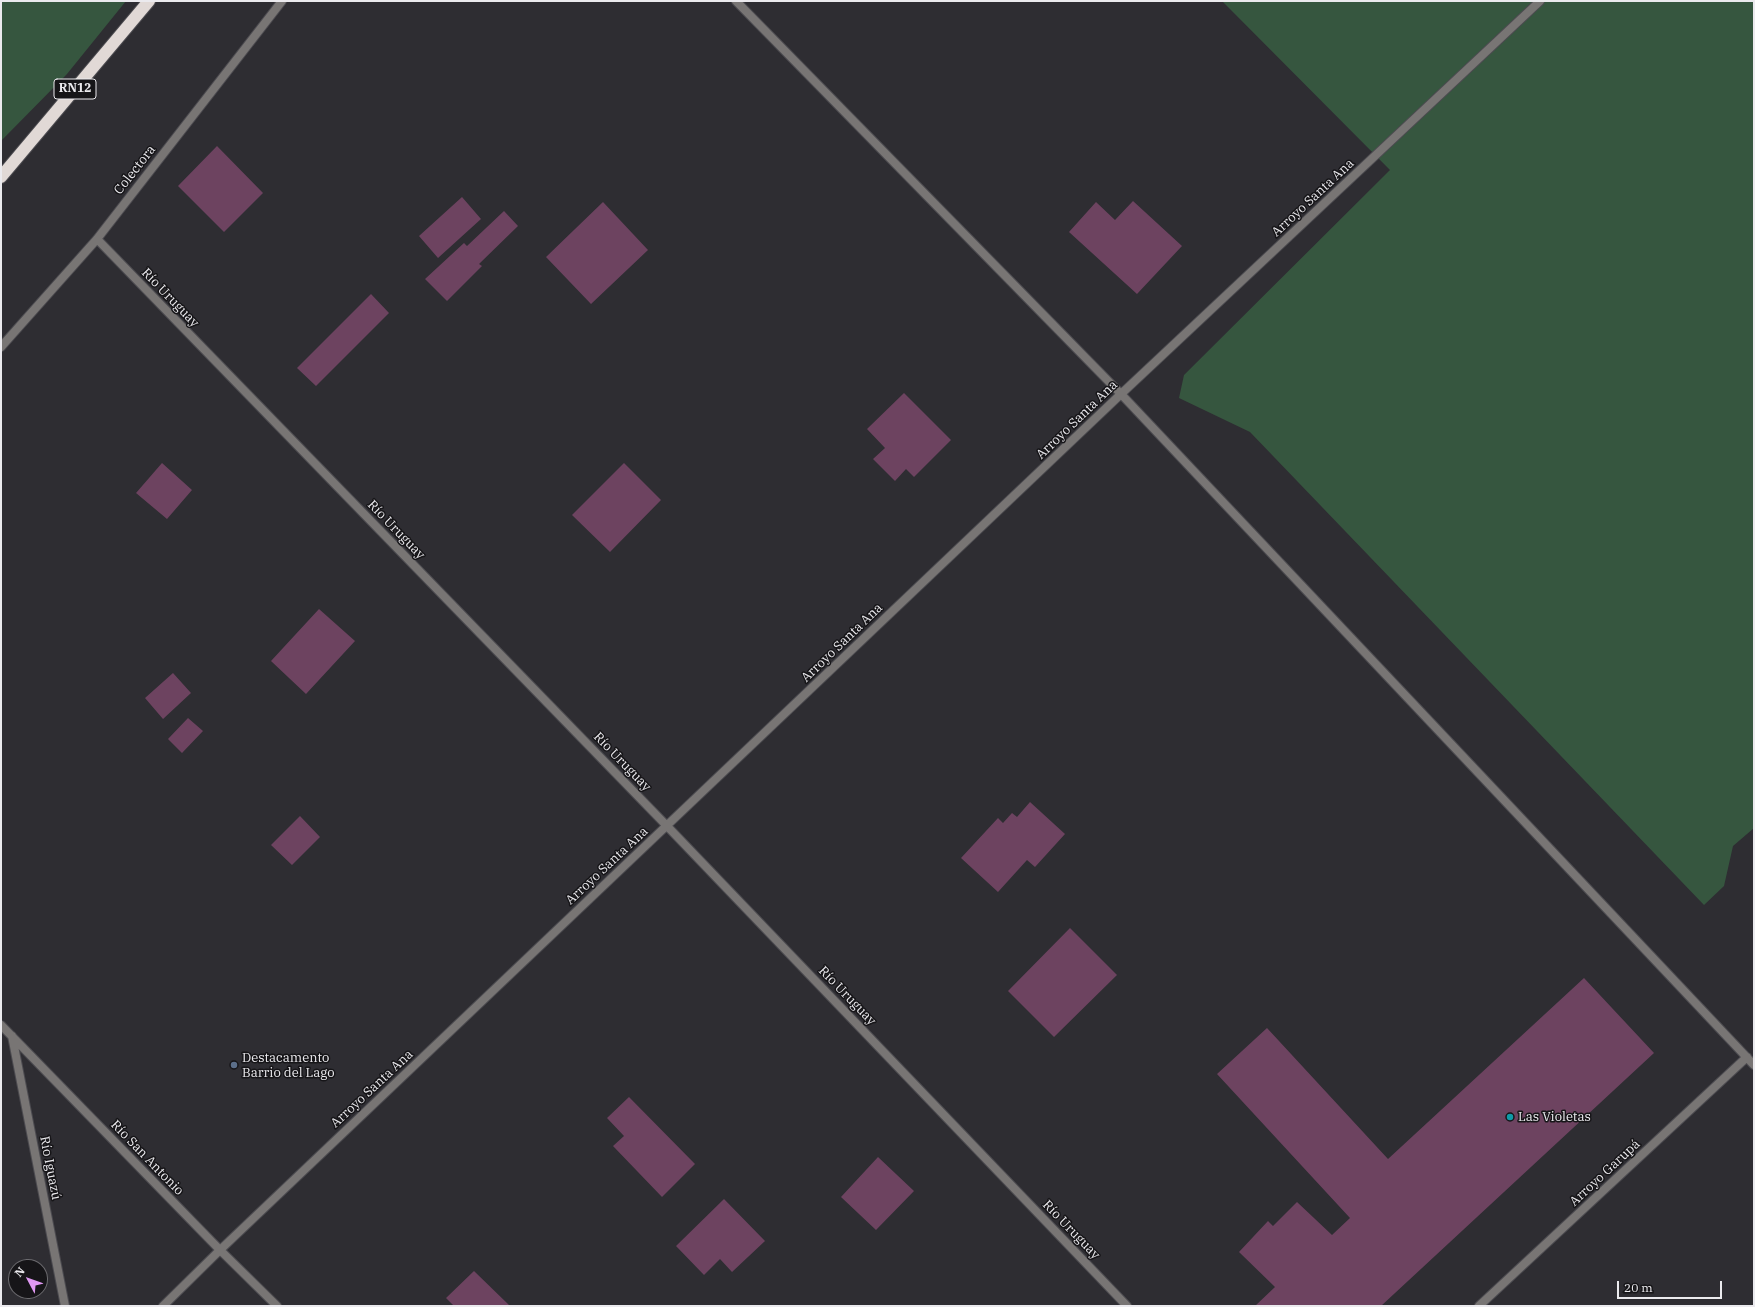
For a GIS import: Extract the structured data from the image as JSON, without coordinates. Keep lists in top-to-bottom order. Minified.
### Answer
{"streets":{"highway":["RN12"],"street":["Colectora","Arroyo Santa Ana","Río Uruguay","Río San Antonio","Río Iguazú","Arroyo Garupá"]},"crossings":[["Colectora","Río Uruguay"],["Arroyo Santa Ana","Río Uruguay"],["Arroyo Santa Ana","Río San Antonio"],["Río San Antonio","Río Iguazú"]],"places":["Destacamento Barrio del Lago","Las Violetas"],"scale_bar":"20 m","north":"top left"}
